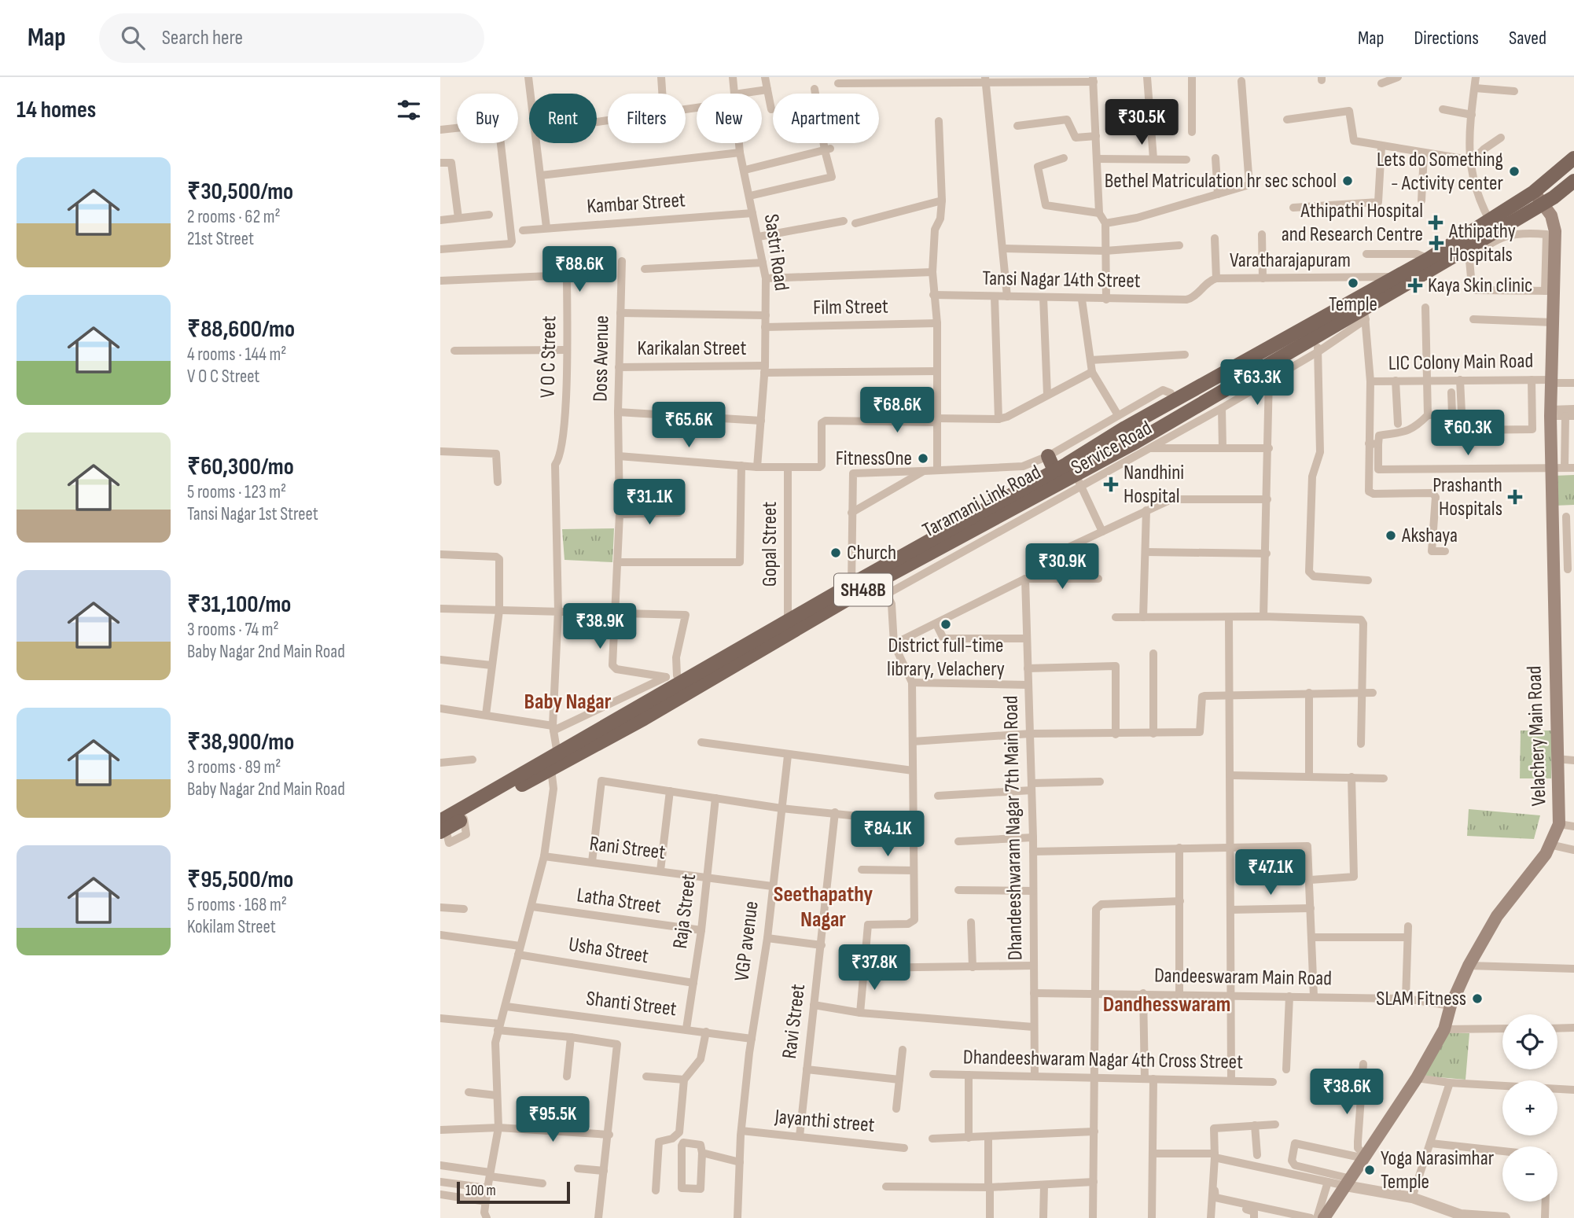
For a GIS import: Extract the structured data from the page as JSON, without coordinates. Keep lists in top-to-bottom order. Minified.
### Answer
{"streets":{"main road":["Taramani Link Road","SH48B","Velachery Main Road"],"street":["Kambar Street","Sastri Road","Varatharajapuram","Tansi Nagar 14th Street","Film Street","Karikalan Street","V O C Street","Doss Avenue","LIC Colony Main Road","Service Road","Gopal Street","Dhandeeshwaram Nagar 7th Main Road","Rani Street","Latha Street","Raja Street","VGP avenue","Usha Street","Dandeeswaram Main Road","Shanti Street","Ravi Street","Dhandeeshwaram Nagar 4th Cross Street","Jayanthi street"]},"crossings":[["Kambar Street","Sastri Road"],["Sastri Road","Film Street"],["Sastri Road","Karikalan Street"],["Varatharajapuram","Tansi Nagar 14th Street"],["Varatharajapuram","Taramani Link Road"],["Karikalan Street","Doss Avenue"],["V O C Street","Taramani Link Road"],["LIC Colony Main Road","Velachery Main Road"],["Service Road","Taramani Link Road"],["Taramani Link Road","Gopal Street"],["Taramani Link Road","Velachery Main Road"],["Velachery Main Road","Dandeeswaram Main Road"],["Dhandeeshwaram Nagar 7th Main Road","Dandeeswaram Main Road"],["Dhandeeshwaram Nagar 7th Main Road","Dhandeeshwaram Nagar 4th Cross Street"],["Rani Street","Raja Street"],["Rani Street","VGP avenue"],["Latha Street","Raja Street"],["Raja Street","Usha Street"],["Raja Street","Shanti Street"],["VGP avenue","Shanti Street"],["VGP avenue","Jayanthi street"],["Ravi Street","Jayanthi street"]],"districts":["Baby Nagar","Seethapathy Nagar","Dandhesswaram"],"places":{"other":["Lets do Something - Activity center","Bethel Matriculation hr sec school","Temple","FitnessOne","Akshaya","Church","District full-time library, Velachery","SLAM Fitness","Yoga Narasimhar Temple"],"health":["Athipathi Hospital and Research Centre","Athipathy Hospitals","Kaya Skin clinic","Nandhini Hospital","Prashanth Hospitals"]},"scale_bar":"100 m","page":{"header":"Map","search":"Search here","nav":["Map","Directions","Saved"],"heading":"14 homes","chip":["Buy","Rent","Filters","New","Apartment"],"price":["₹30.5K","₹88.6K","₹63.3K","₹68.6K","₹65.6K","₹60.3K","₹31.1K","₹30.9K","₹38.9K","₹84.1K","₹47.1K","₹37.8K","₹38.6K","₹95.5K"],"list":[{"name":"₹30,500/mo","note":"2 rooms · 62 m² · 21st Street"},{"name":"₹88,600/mo","note":"4 rooms · 144 m² · V O C Street"},{"name":"₹60,300/mo","note":"5 rooms · 123 m² · Tansi Nagar 1st Street"},{"name":"₹31,100/mo","note":"3 rooms · 74 m² · Baby Nagar 2nd Main Road"},{"name":"₹38,900/mo","note":"3 rooms · 89 m² · Baby Nagar 2nd Main Road"},{"name":"₹95,500/mo","note":"5 rooms · 168 m² · Kokilam Street"}],"map_buttons":["+","−"],"scale":"100 m"}}
